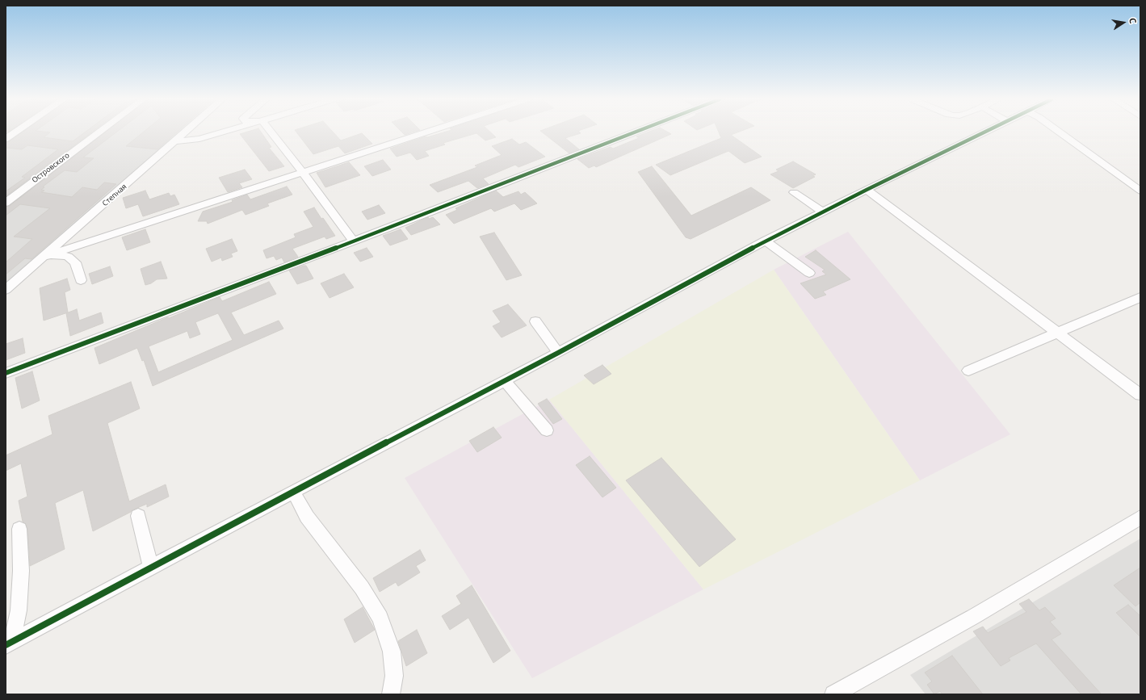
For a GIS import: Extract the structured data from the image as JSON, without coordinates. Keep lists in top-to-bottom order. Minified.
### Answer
{"streets":{"street":["Островского","Степная"]},"north":"right"}
